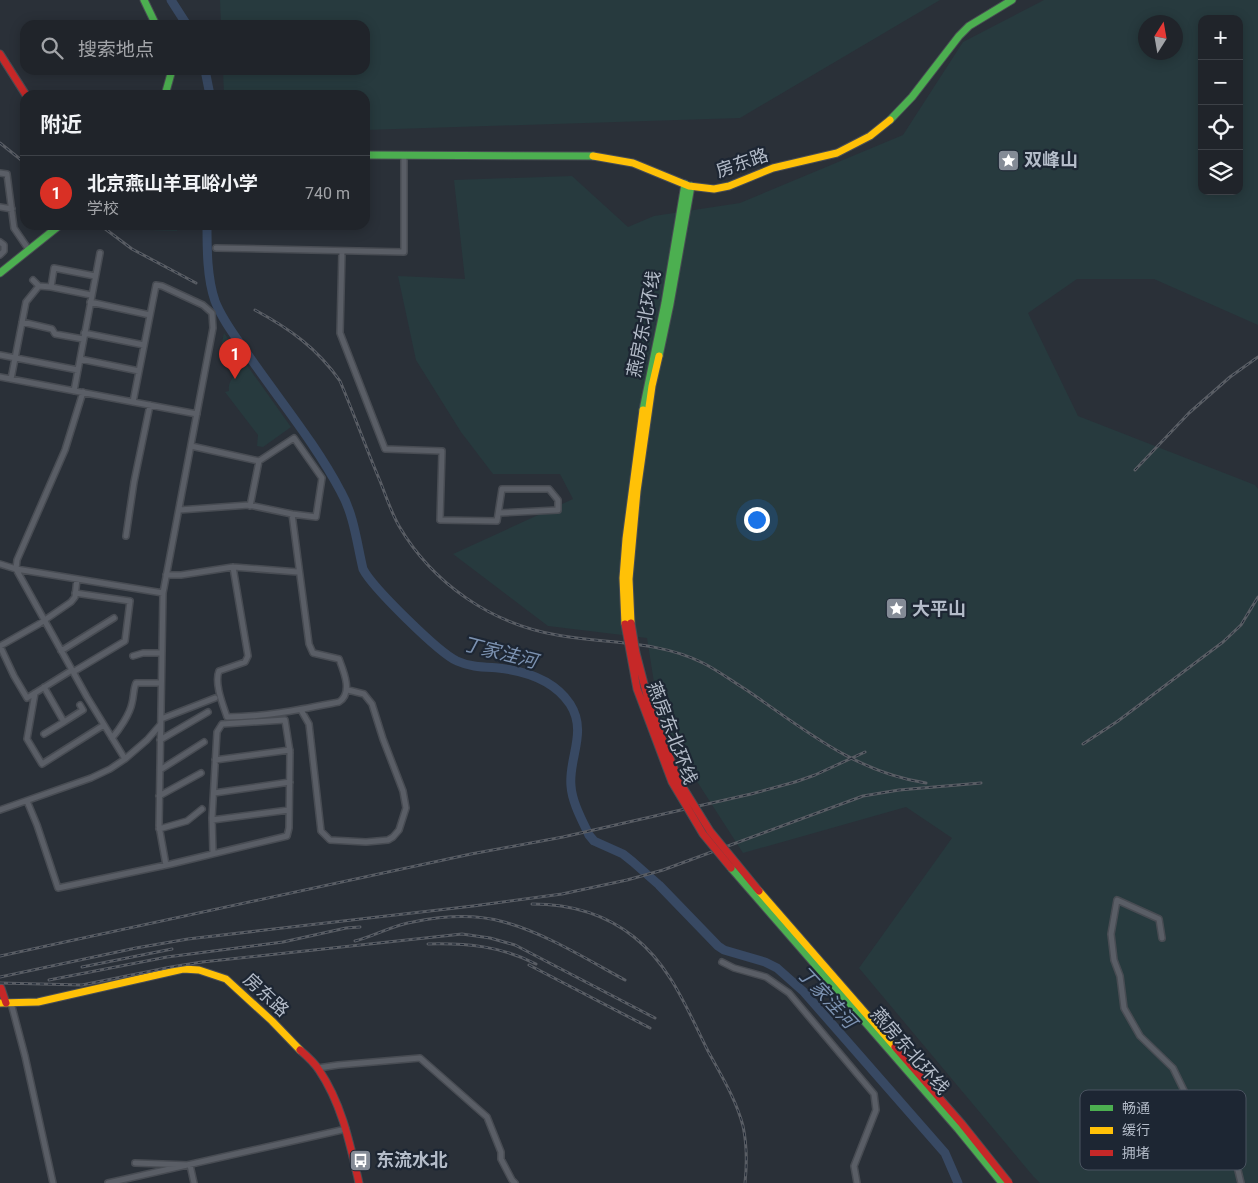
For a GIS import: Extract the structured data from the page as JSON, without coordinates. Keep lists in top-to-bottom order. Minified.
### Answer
{"streets":{"main road":["房东路","燕房东北环线"]},"crossings":[["房东路","燕房东北环线"]],"water":["丁家洼河"],"places":{"place":["双峰山","大平山"],"bus stop":["东流水北"]},"legend":["畅通","缓行","拥堵"],"north":"top","page":{"map_buttons":["+","−"],"search":"搜索地点","heading":"附近","list":[{"mark":"1","name":"北京燕山羊耳峪小学","note":"学校","value":"740 m"}],"pins":"1"}}
